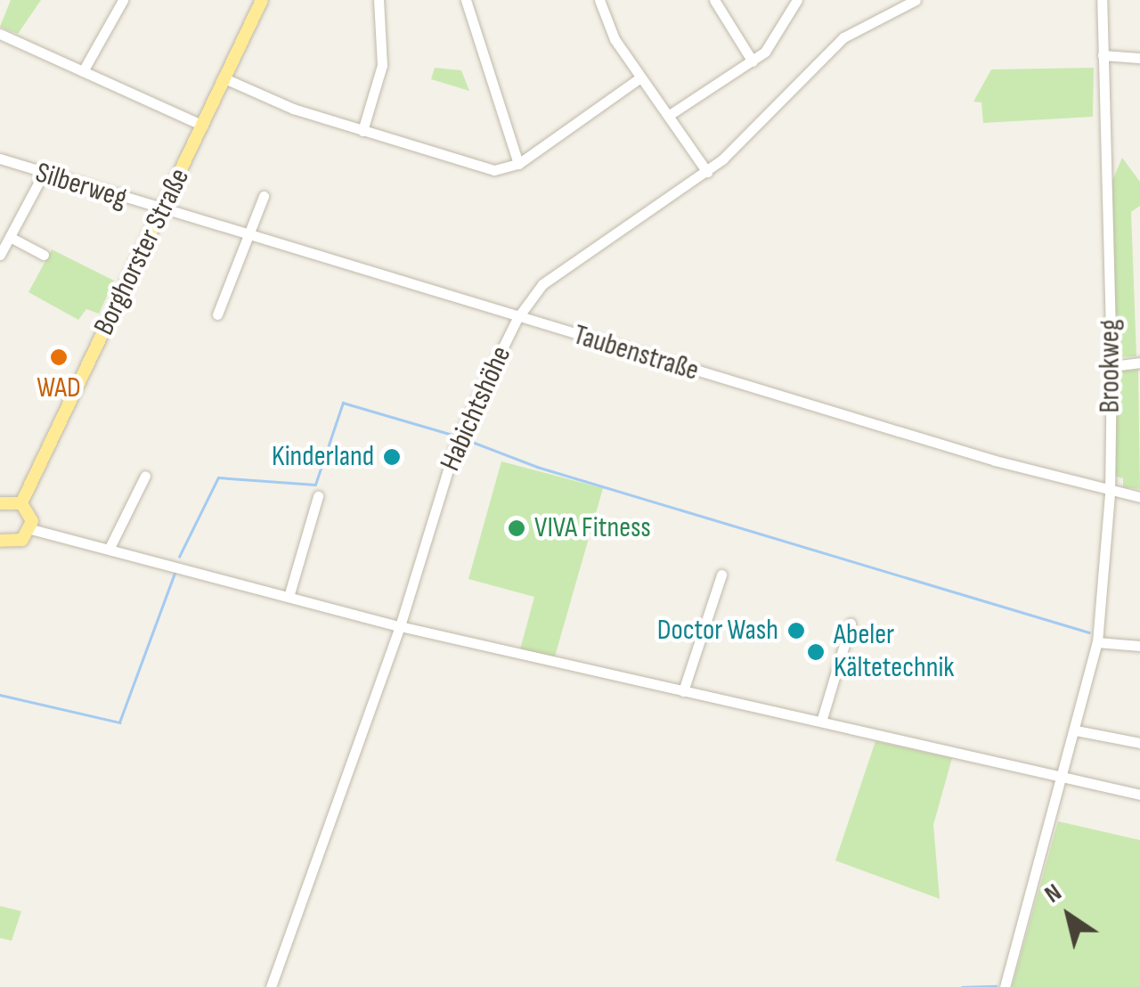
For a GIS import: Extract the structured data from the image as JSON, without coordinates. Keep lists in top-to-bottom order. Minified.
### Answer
{"streets":{"main road":["Borghorster Straße"],"street":["Silberweg","Taubenstraße","Brookweg","Habichtshöhe"]},"crossings":[["Silberweg","Borghorster Straße"],["Silberweg","Taubenstraße"],["Borghorster Straße","Taubenstraße"],["Taubenstraße","Brookweg"],["Taubenstraße","Habichtshöhe"]],"places":["WAD","Kinderland","VIVA Fitness","Doctor Wash","Abeler Kältetechnik"],"north":"top left"}
